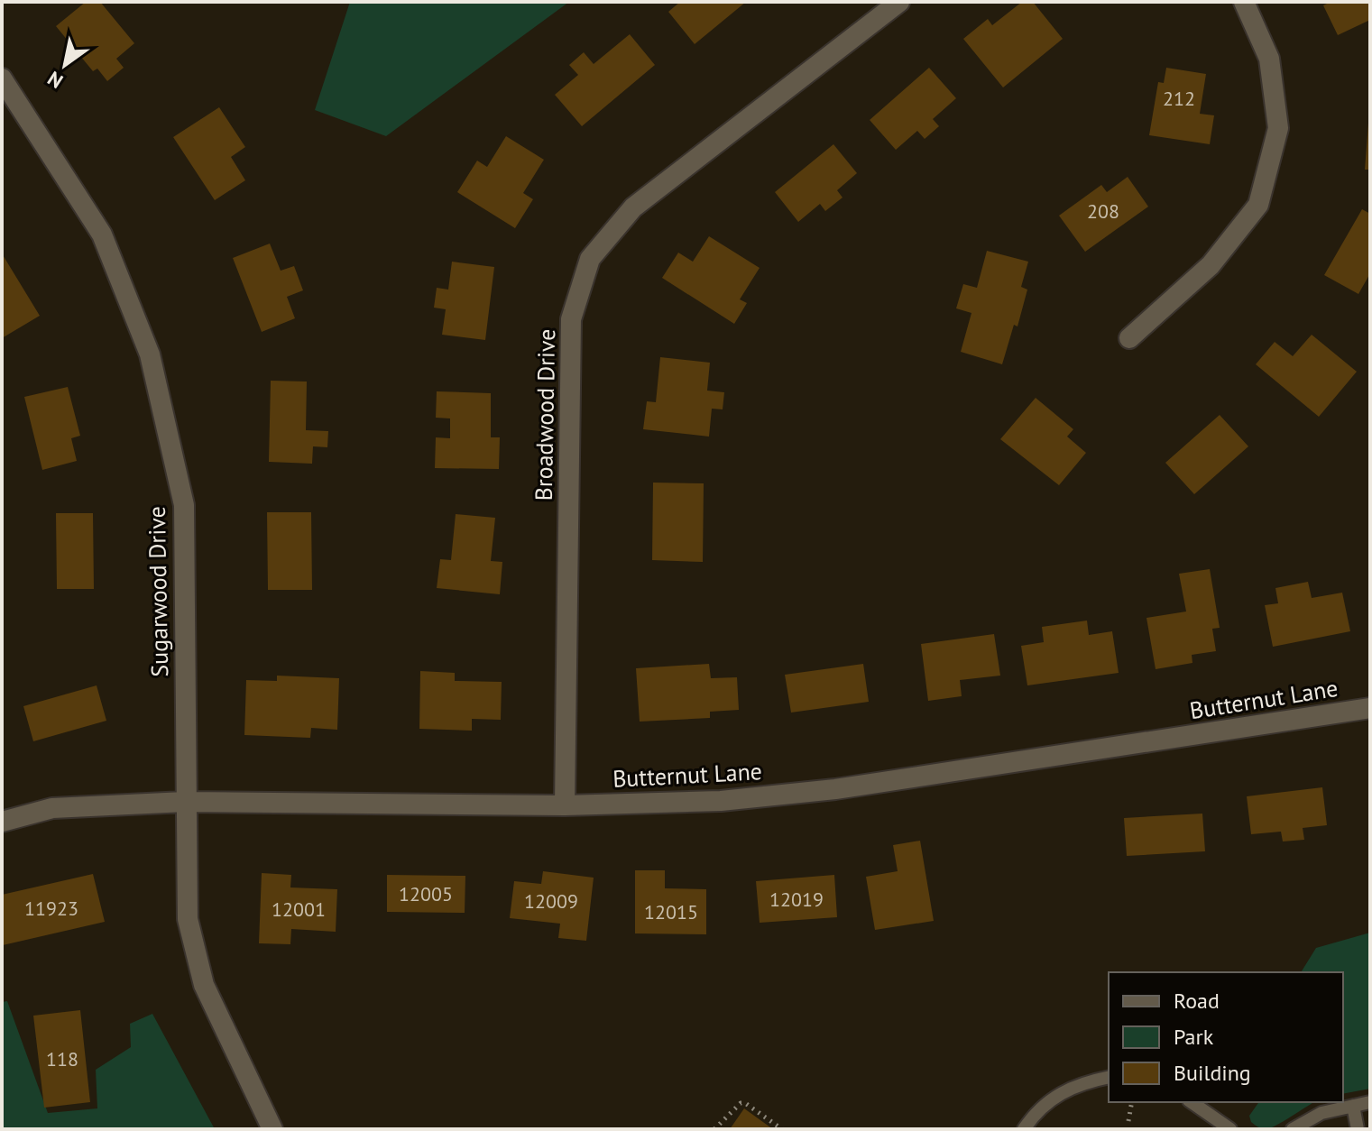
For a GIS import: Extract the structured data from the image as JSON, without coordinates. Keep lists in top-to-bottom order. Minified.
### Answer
{"streets":{"street":["Broadwood Drive","Sugarwood Drive","Butternut Lane"]},"crossings":[["Broadwood Drive","Butternut Lane"],["Sugarwood Drive","Butternut Lane"]],"house_numbers":["212","208","12005","12019","12009","11923","12001","12015","118"],"legend":["Road","Park","Building"],"north":"bottom left"}
